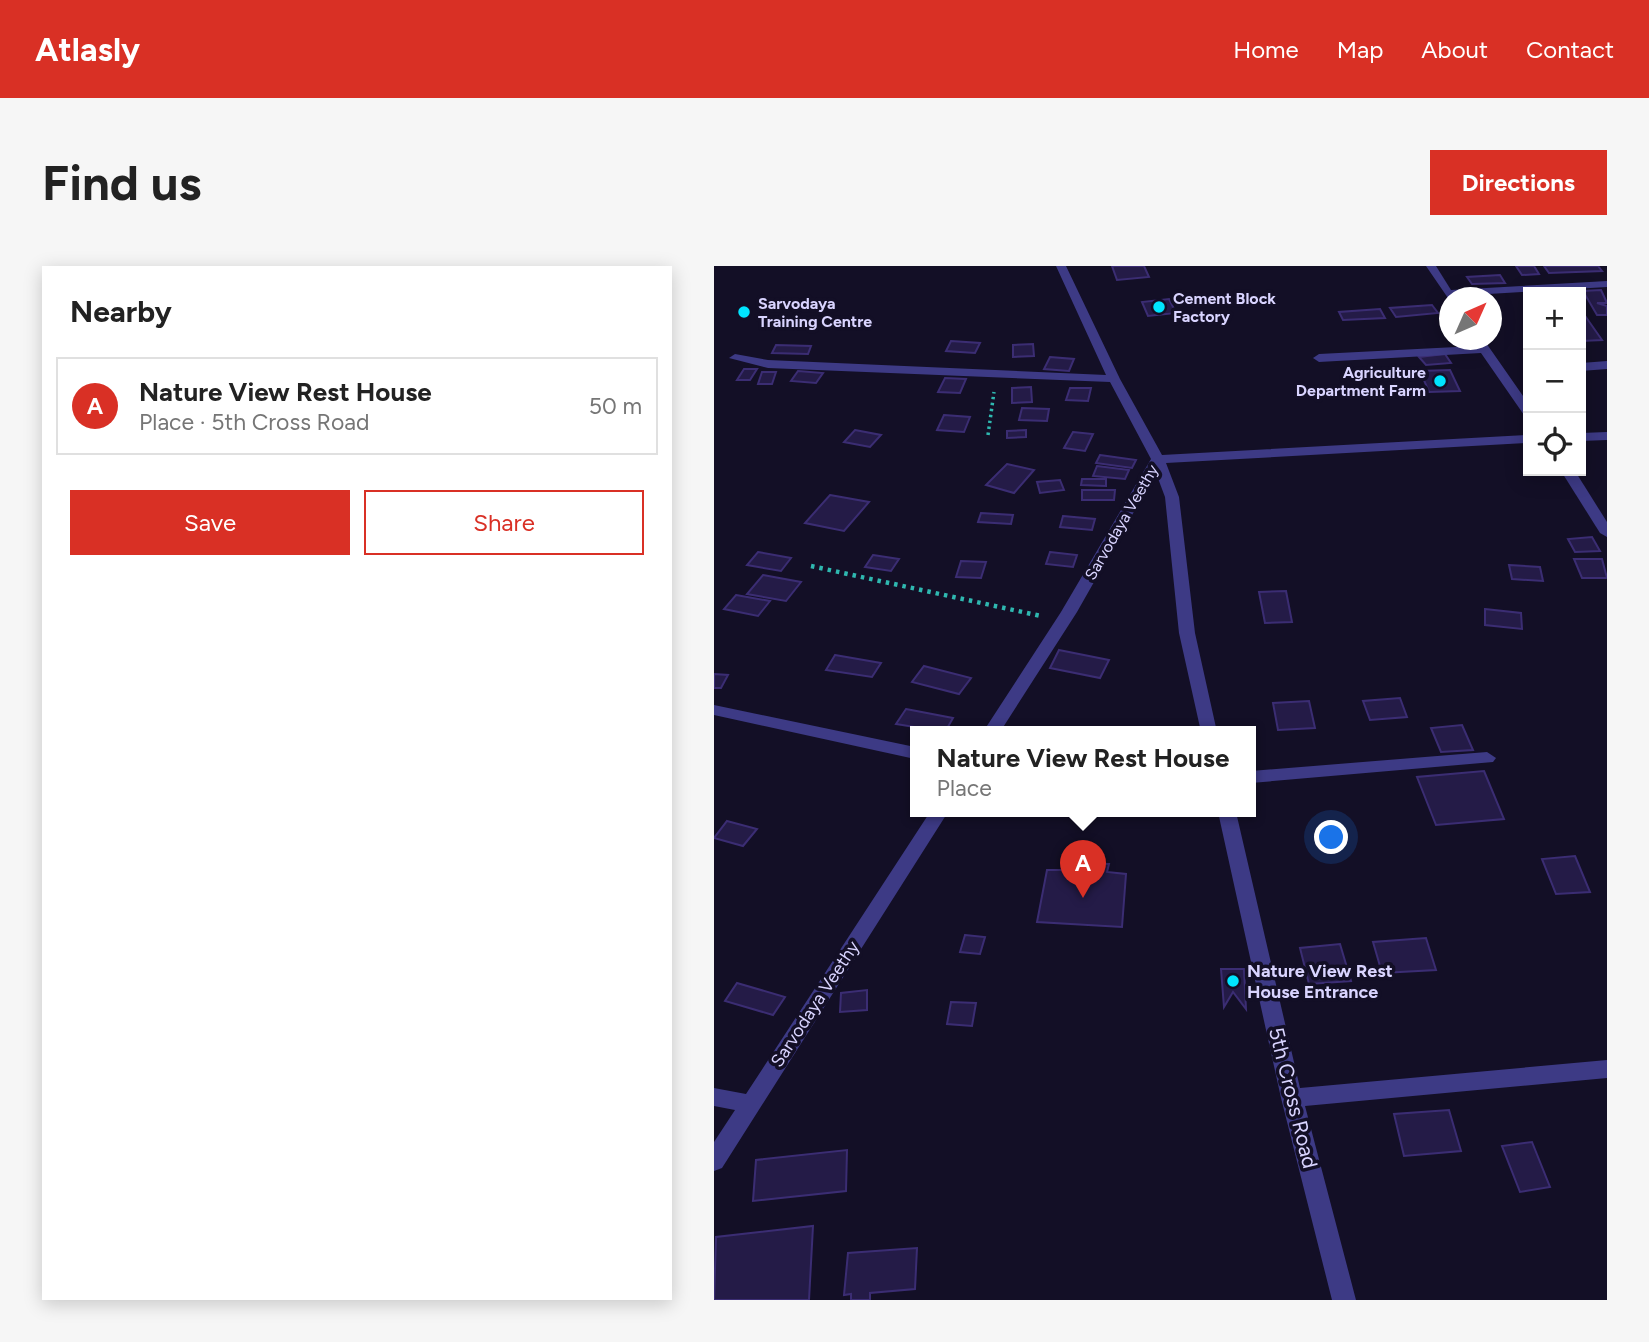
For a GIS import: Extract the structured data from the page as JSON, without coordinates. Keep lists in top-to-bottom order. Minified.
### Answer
{"streets":{"street":["Sarvodaya Veethy","5th Cross Road"]},"places":["Cement Block Factory","Sarvodaya Training Centre","Agriculture Department Farm","Nature View Rest House Entrance"],"north":"top right","page":{"header":"Atlasly","nav":["Home","Map","About","Contact"],"buttons":["Directions",["Save","Share"]],"title":"Find us","heading":"Nearby","map_buttons":["+","−"],"list":[{"mark":"A","name":"Nature View Rest House","note":"Place · 5th Cross Road","value":"50 m"}],"popup":["Nature View Rest House","Place"],"pins":"A"}}
